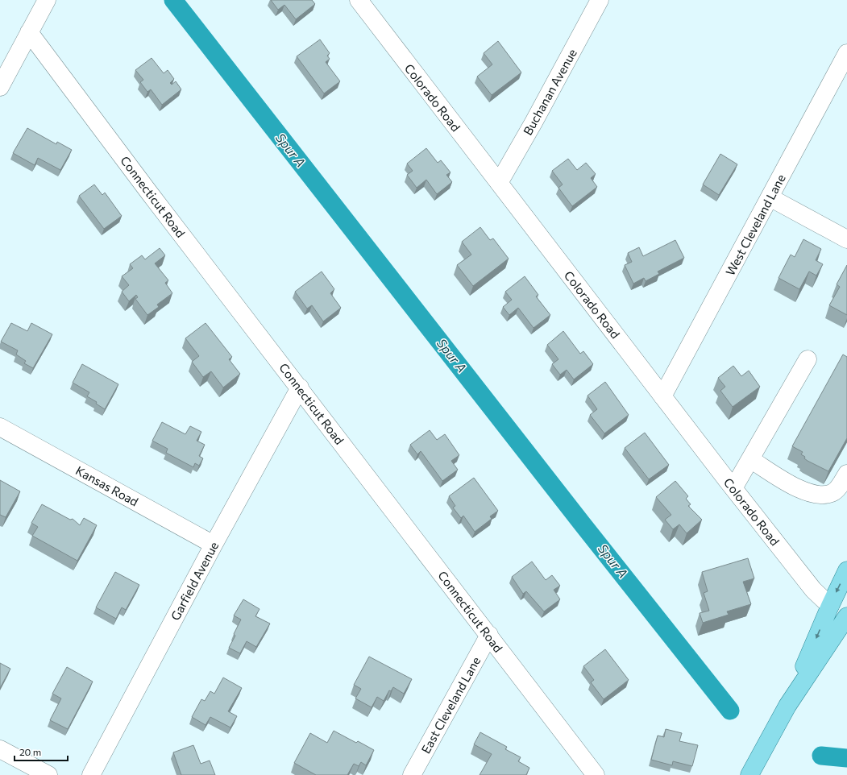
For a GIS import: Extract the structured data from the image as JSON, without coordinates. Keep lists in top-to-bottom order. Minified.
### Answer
{"streets":{"street":["Buchanan Avenue","Colorado Road","Connecticut Road","West Cleveland Lane","Kansas Road","Garfield Avenue","East Cleveland Lane"]},"crossings":[["Buchanan Avenue","Colorado Road"],["Colorado Road","West Cleveland Lane"],["Connecticut Road","Garfield Avenue"],["Connecticut Road","East Cleveland Lane"],["Kansas Road","Garfield Avenue"]],"water":["Spur A"],"scale_bar":"20 m"}
